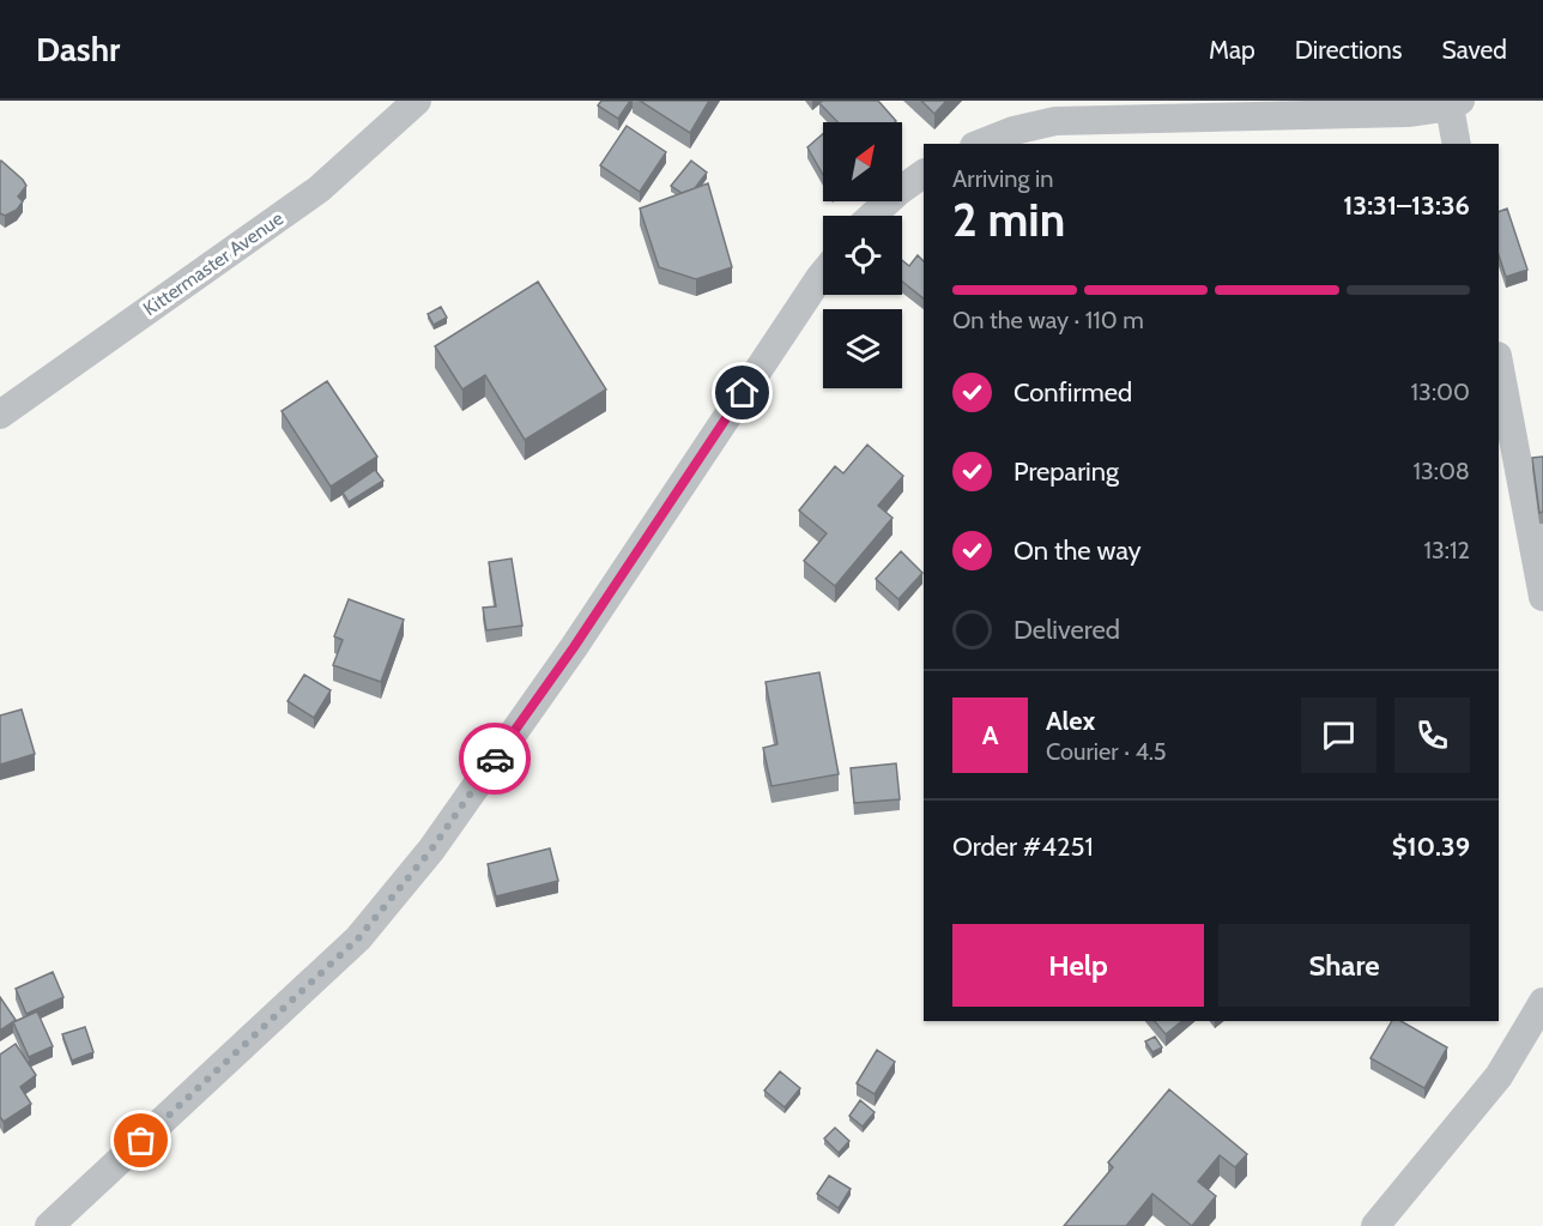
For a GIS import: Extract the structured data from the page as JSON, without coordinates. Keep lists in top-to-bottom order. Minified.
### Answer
{"streets":{"street":["Kittermaster Avenue"]},"north":"top right","page":{"header":"Dashr","nav":["Map","Directions","Saved"],"heading":["2 min","Arriving in","13:31–13:36"],"panel":["Alex","Courier · 4.5","Order #4251","$10.39"],"bar":"On the way · 110 m","list":[["Confirmed","13:00"],["Preparing","13:08"],["On the way","13:12"],"Delivered"],"round":"A","buttons":["Help","Share"]}}
